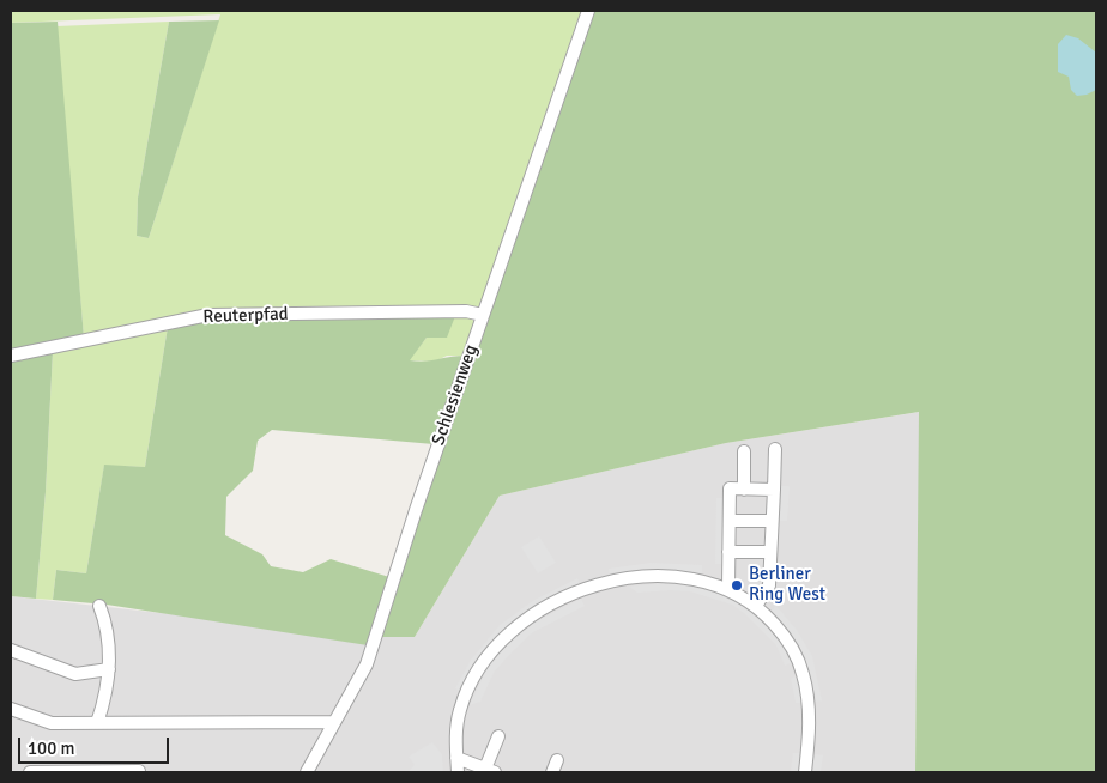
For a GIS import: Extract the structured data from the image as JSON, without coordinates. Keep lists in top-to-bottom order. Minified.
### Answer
{"streets":{"street":["Reuterpfad","Schlesienweg"]},"crossings":[["Reuterpfad","Schlesienweg"]],"places":["Berliner Ring West"],"scale_bar":"100 m"}
